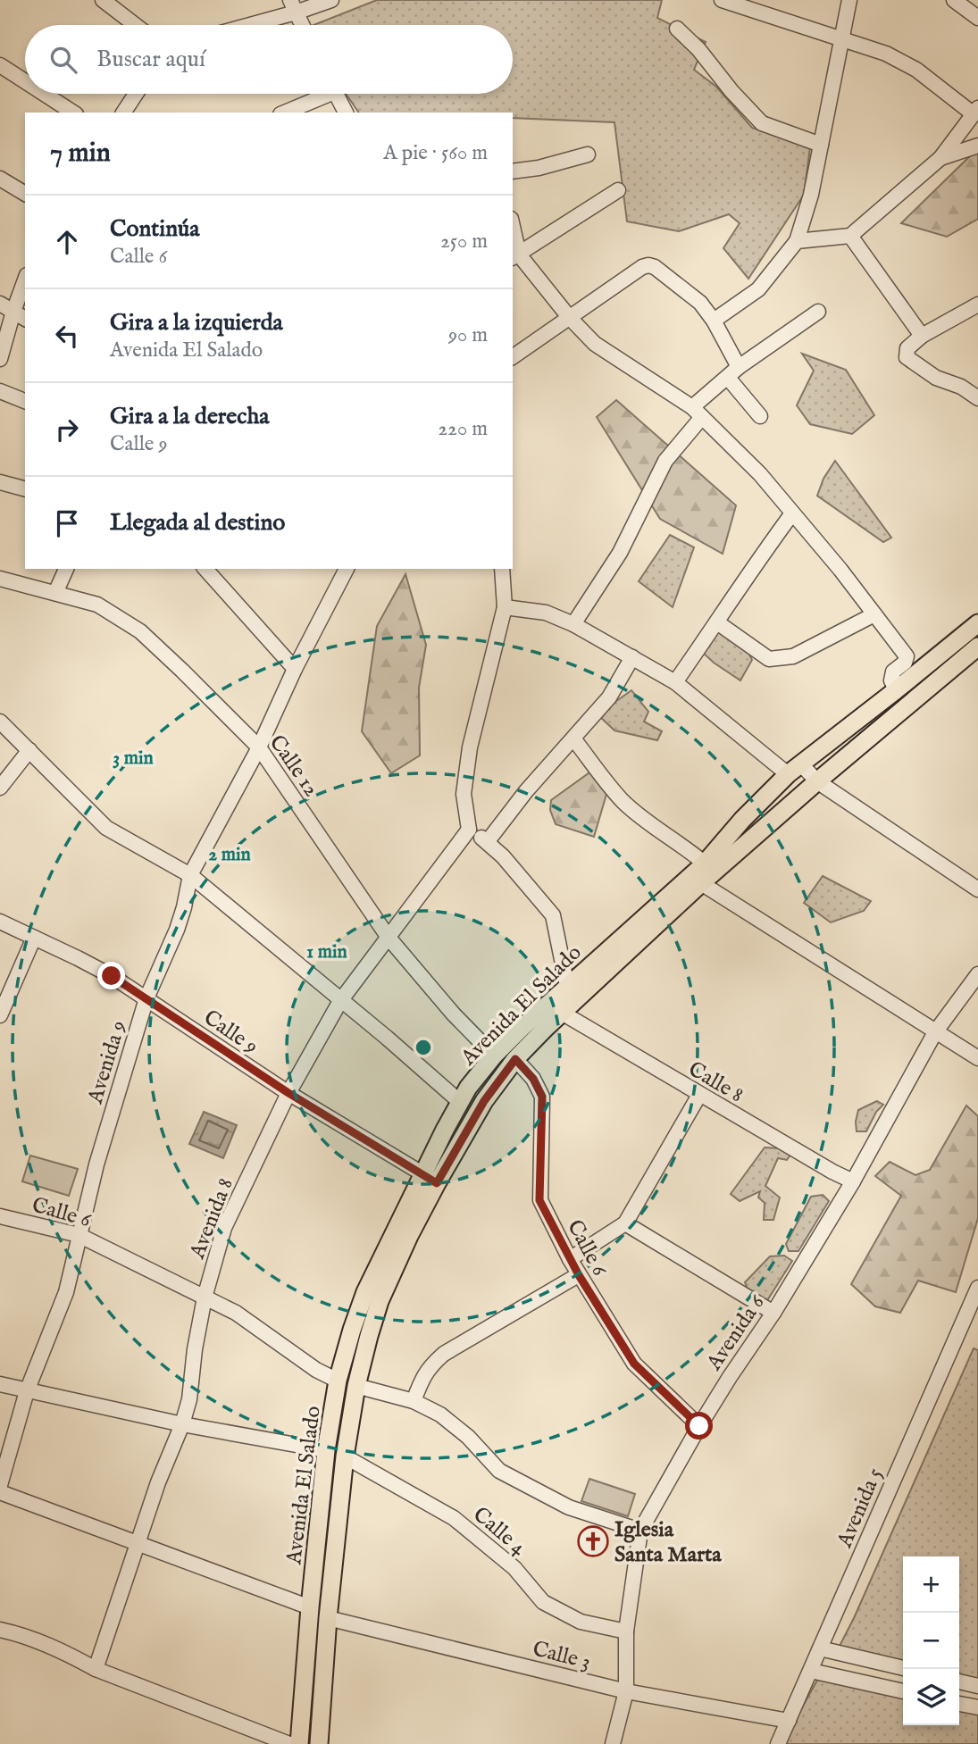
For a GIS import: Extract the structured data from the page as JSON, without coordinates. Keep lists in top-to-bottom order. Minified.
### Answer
{"streets":{"main road":["Avenida El Salado"],"street":["Calle 12","Calle 9","Avenida 9","Calle 8","Calle 6","Avenida 8","Avenida 6","Avenida 5","Calle 4","Calle 3"]},"crossings":[["Calle 12","Avenida El Salado"],["Calle 12","Avenida 9"],["Calle 12","Avenida 8"],["Avenida El Salado","Calle 9"],["Avenida El Salado","Calle 8"],["Avenida El Salado","Calle 6"],["Avenida El Salado","Calle 4"],["Avenida El Salado","Calle 3"],["Calle 9","Avenida 9"],["Calle 9","Avenida 8"],["Avenida 9","Calle 6"],["Calle 8","Avenida 6"],["Calle 6","Avenida 8"],["Calle 6","Avenida 6"],["Avenida 6","Calle 4"],["Avenida 6","Calle 3"],["Avenida 5","Calle 3"]],"places":{"church":["Iglesia Santa Marta"]},"page":{"search":"Buscar aquí","heading":["7 min","A pie · 560 m"],"list":[["Continúa","Calle 6","250 m"],["Gira a la izquierda","Avenida El Salado","90 m"],["Gira a la derecha","Calle 9","220 m"],"Llegada al destino"],"map_buttons":["+","−"]},"rings":["3 min","2 min","1 min"]}
